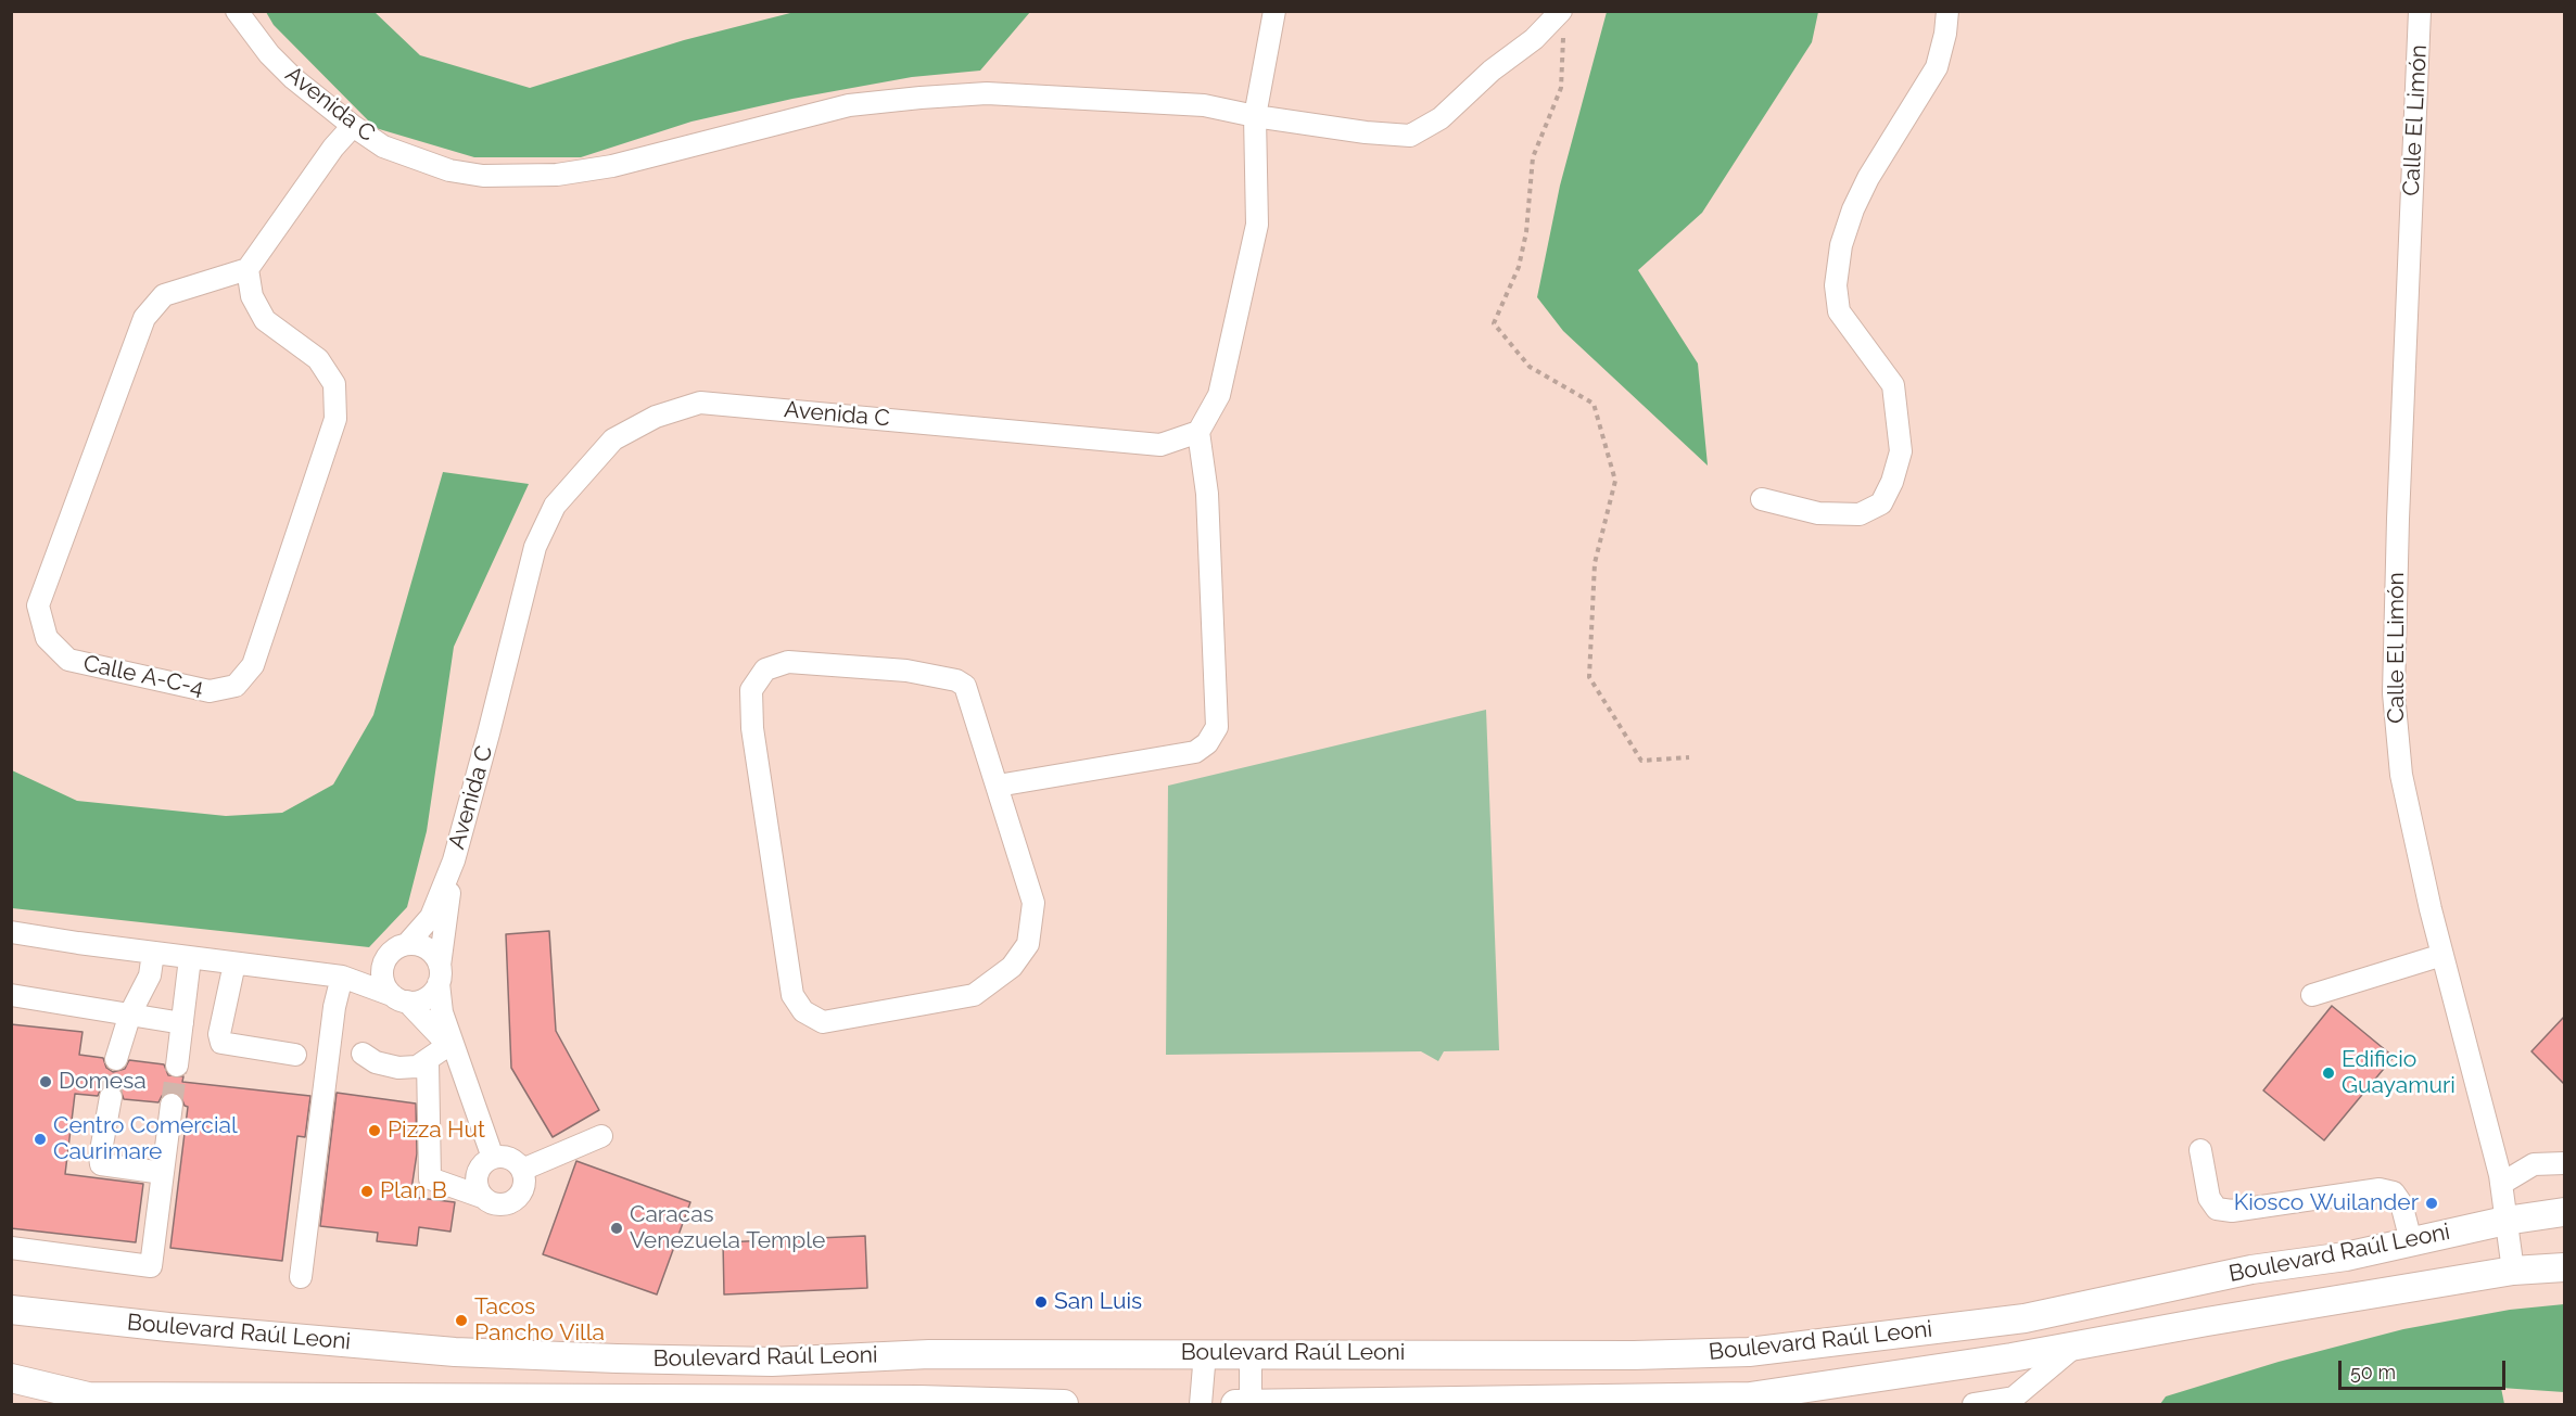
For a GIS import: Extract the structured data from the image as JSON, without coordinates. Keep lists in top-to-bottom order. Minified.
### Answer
{"streets":{"main road":["Boulevard Raúl Leoni"],"street":["Avenida C","Calle El Limón","Calle A-C-4"]},"crossings":[["Calle El Limón","Boulevard Raúl Leoni"]],"places":["Edificio Guayamuri","Domesa","Pizza Hut","Centro Comercial Caurimare","Plan B","Kiosco Wuilander","Caracas Venezuela Temple","San Luis","Tacos Pancho Villa"],"scale_bar":"50 m"}
